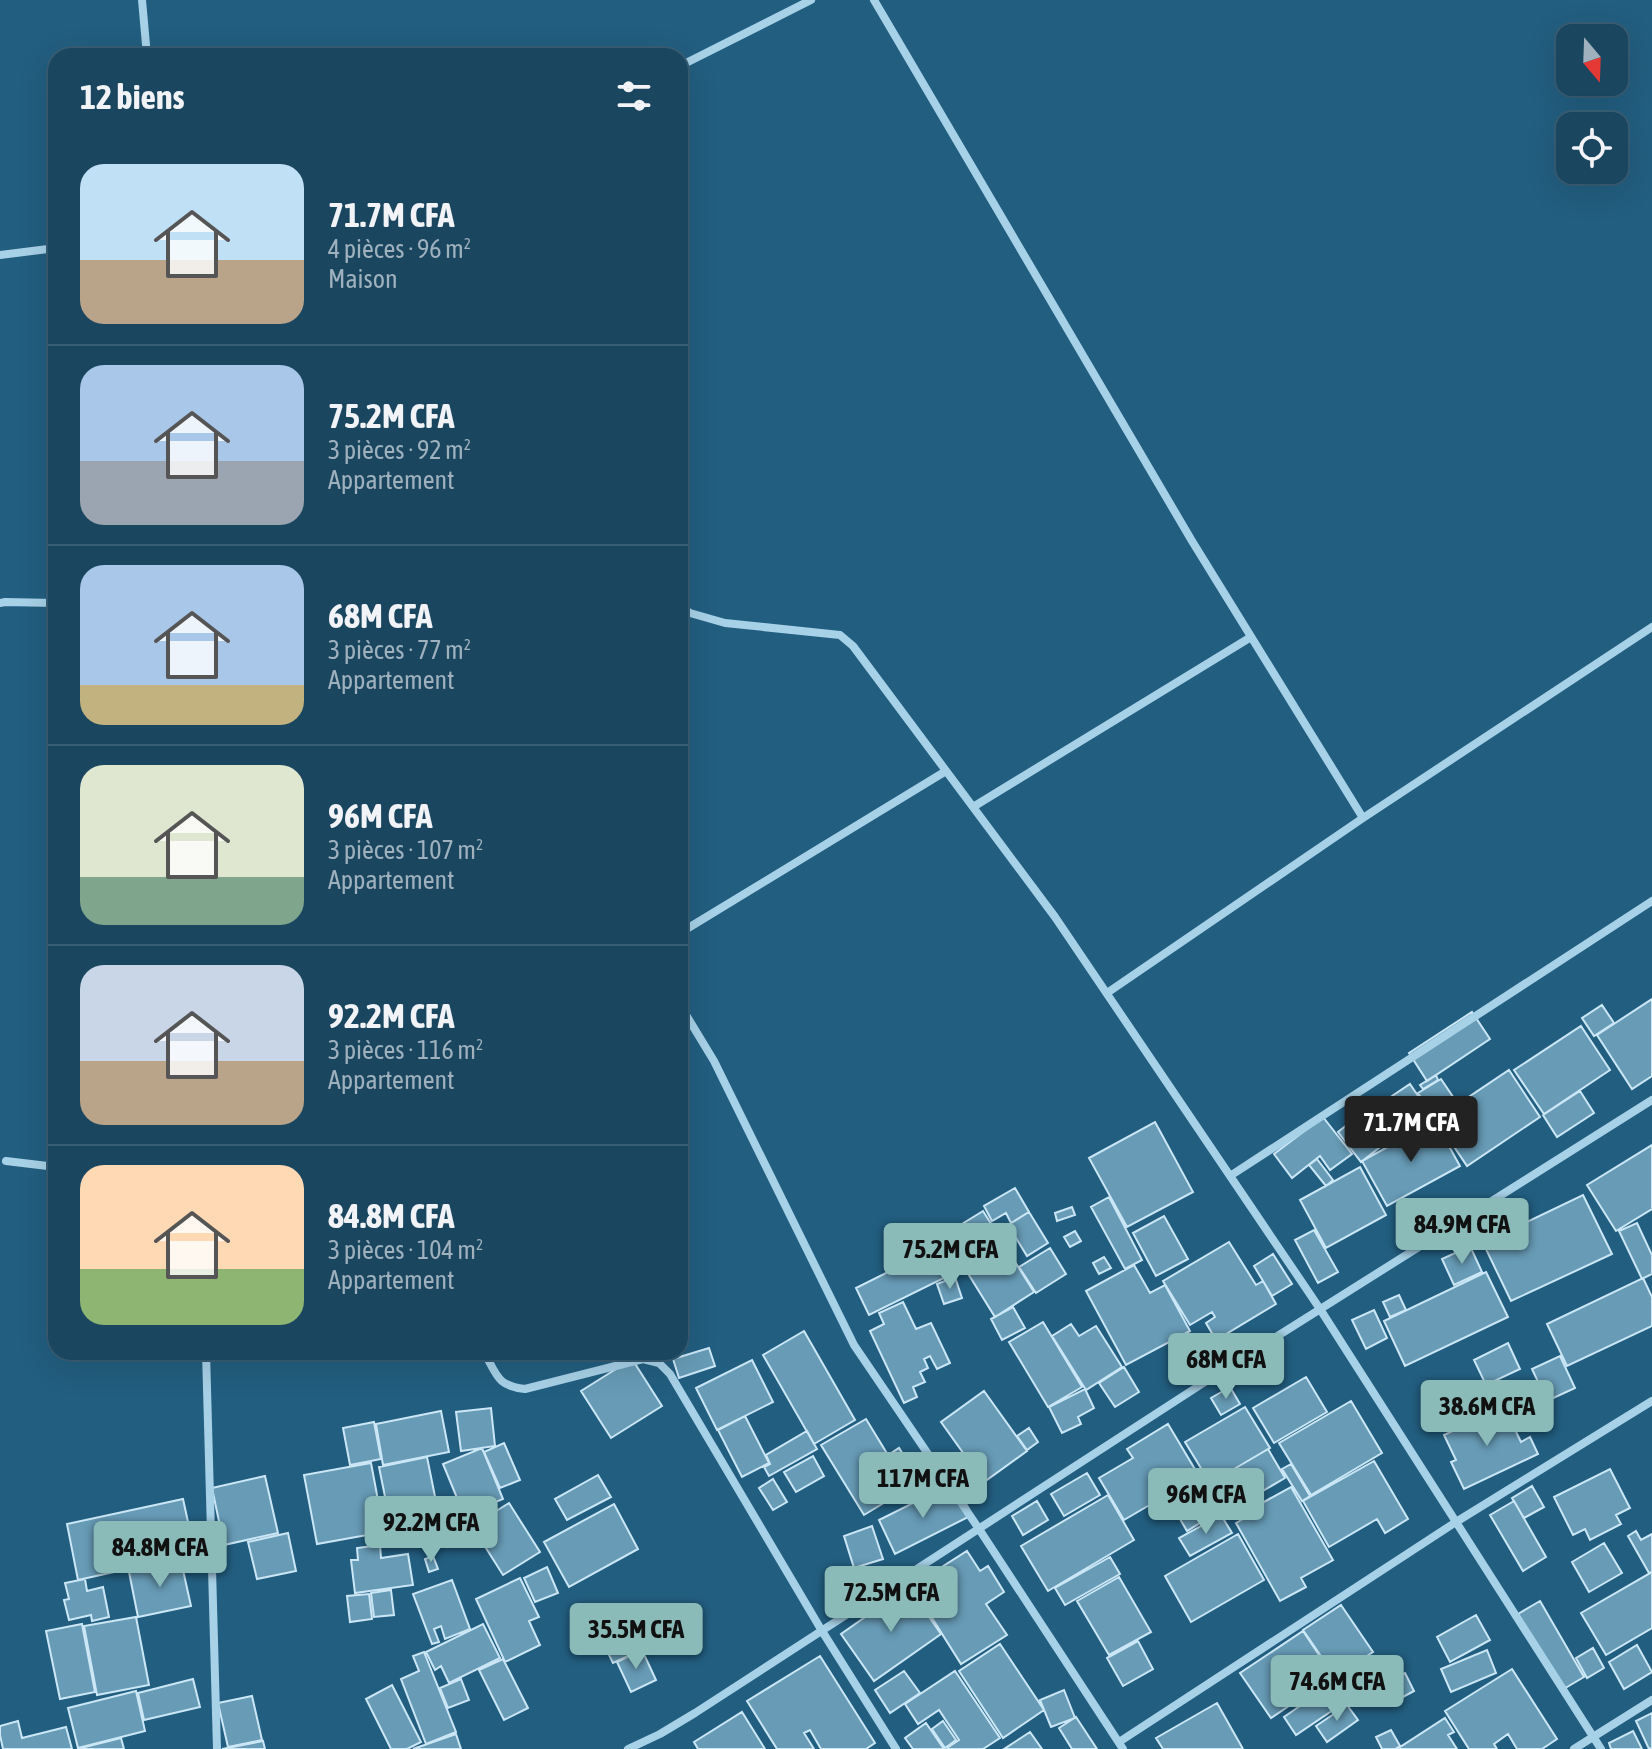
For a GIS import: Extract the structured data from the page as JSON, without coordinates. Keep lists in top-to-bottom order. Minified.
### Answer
{"north":"bottom","page":{"heading":"12 biens","list":[{"name":"71.7M CFA","note":"4 pièces · 96 m² · Maison"},{"name":"75.2M CFA","note":"3 pièces · 92 m² · Appartement"},{"name":"68M CFA","note":"3 pièces · 77 m² · Appartement"},{"name":"96M CFA","note":"3 pièces · 107 m² · Appartement"},{"name":"92.2M CFA","note":"3 pièces · 116 m² · Appartement"},{"name":"84.8M CFA","note":"3 pièces · 104 m² · Appartement"}],"price":["71.7M CFA","84.9M CFA","75.2M CFA","68M CFA","38.6M CFA","117M CFA","96M CFA","92.2M CFA","84.8M CFA","72.5M CFA","35.5M CFA","74.6M CFA"]}}
